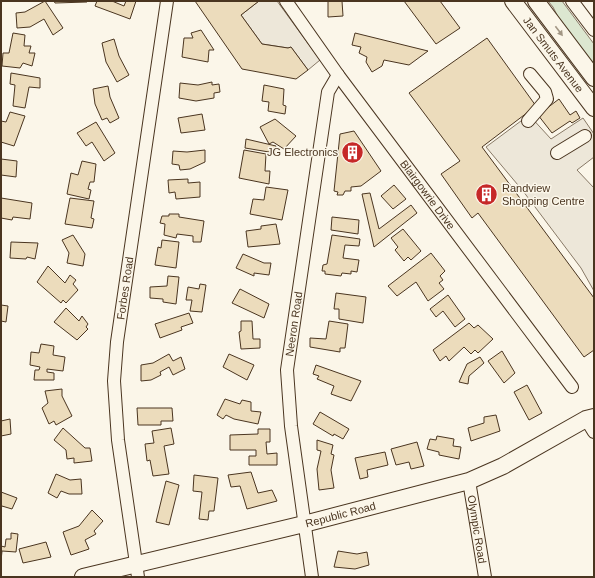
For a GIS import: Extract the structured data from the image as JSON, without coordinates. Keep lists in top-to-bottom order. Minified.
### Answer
{"streets":{"main road":["Jan Smuts Avenue","Republic Road"],"street":["Blairgowrie Drive","Forbes Road","Neeron Road","Olympic Road"]},"crossings":[["Blairgowrie Drive","Neeron Road"],["Forbes Road","Republic Road"],["Neeron Road","Republic Road"],["Republic Road","Olympic Road"]],"places":{"building":["JG Electronics","Randview Shopping Centre"]}}
